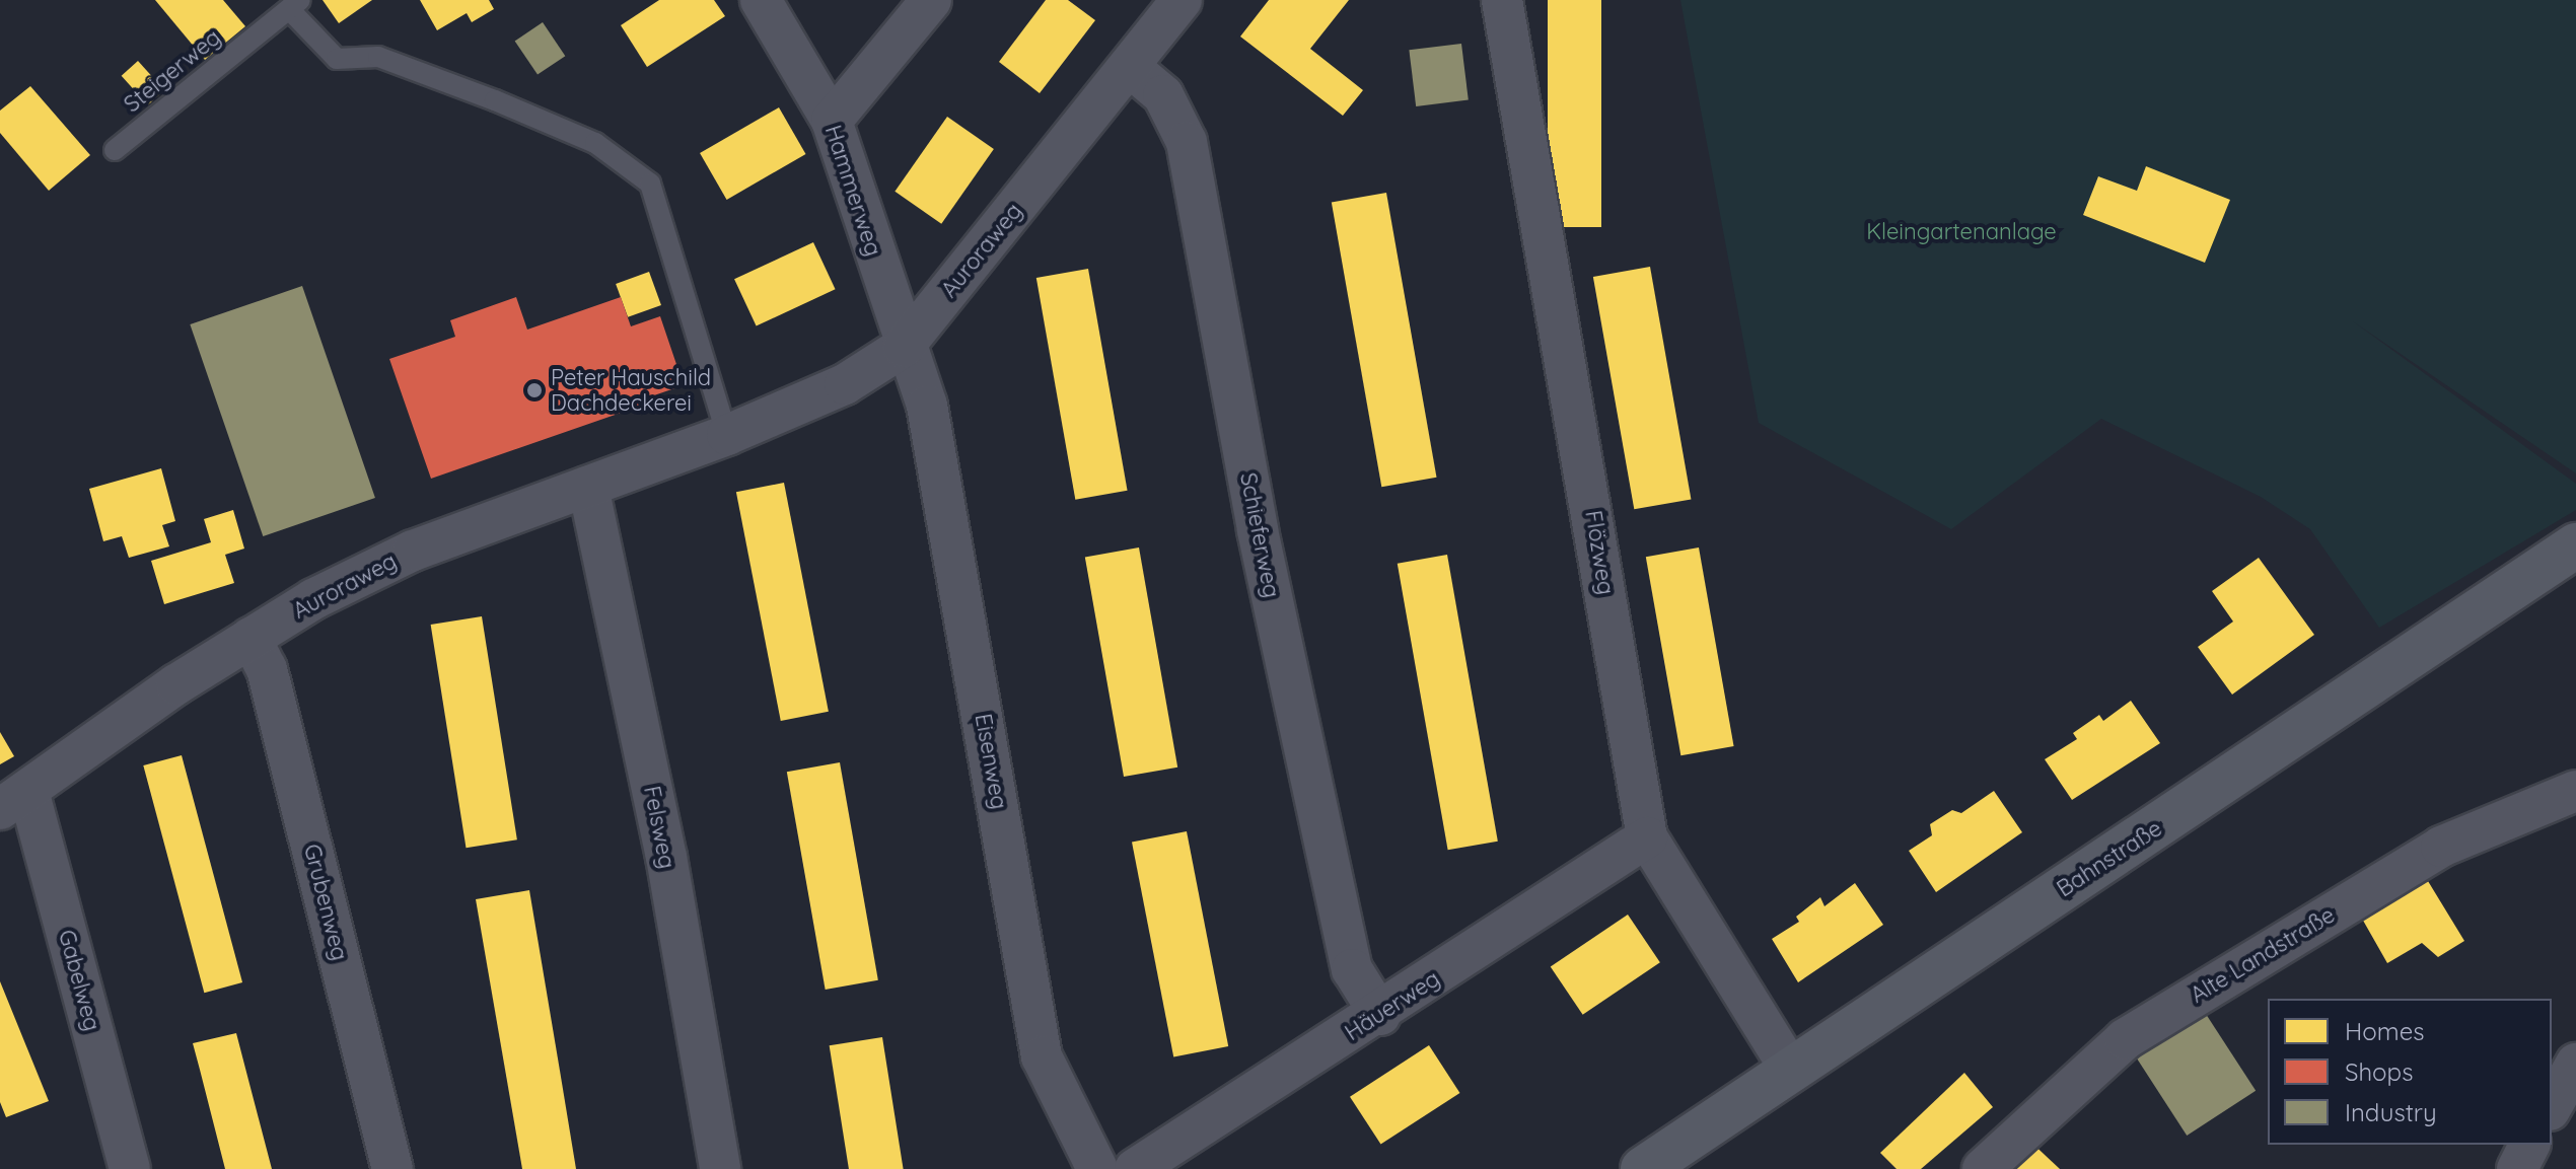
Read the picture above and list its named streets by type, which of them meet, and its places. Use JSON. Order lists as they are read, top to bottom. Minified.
{"streets":{"main road":["Bahnstraße"],"street":["Hammerweg","Auroraweg","Schieferweg","Flözweg","Eisenweg","Felsweg","Grubenweg","Alte Landstraße","Gabelweg","Häuerweg"],"lane":["Steigerweg"]},"crossings":[["Hammerweg","Auroraweg"],["Hammerweg","Eisenweg"],["Auroraweg","Schieferweg"],["Auroraweg","Eisenweg"],["Auroraweg","Felsweg"],["Auroraweg","Grubenweg"],["Auroraweg","Gabelweg"],["Schieferweg","Häuerweg"],["Flözweg","Bahnstraße"],["Flözweg","Häuerweg"]],"parks":["Kleingartenanlage"],"places":["Peter Hauschild Dachdeckerei"],"legend":["Homes","Shops","Industry"]}
